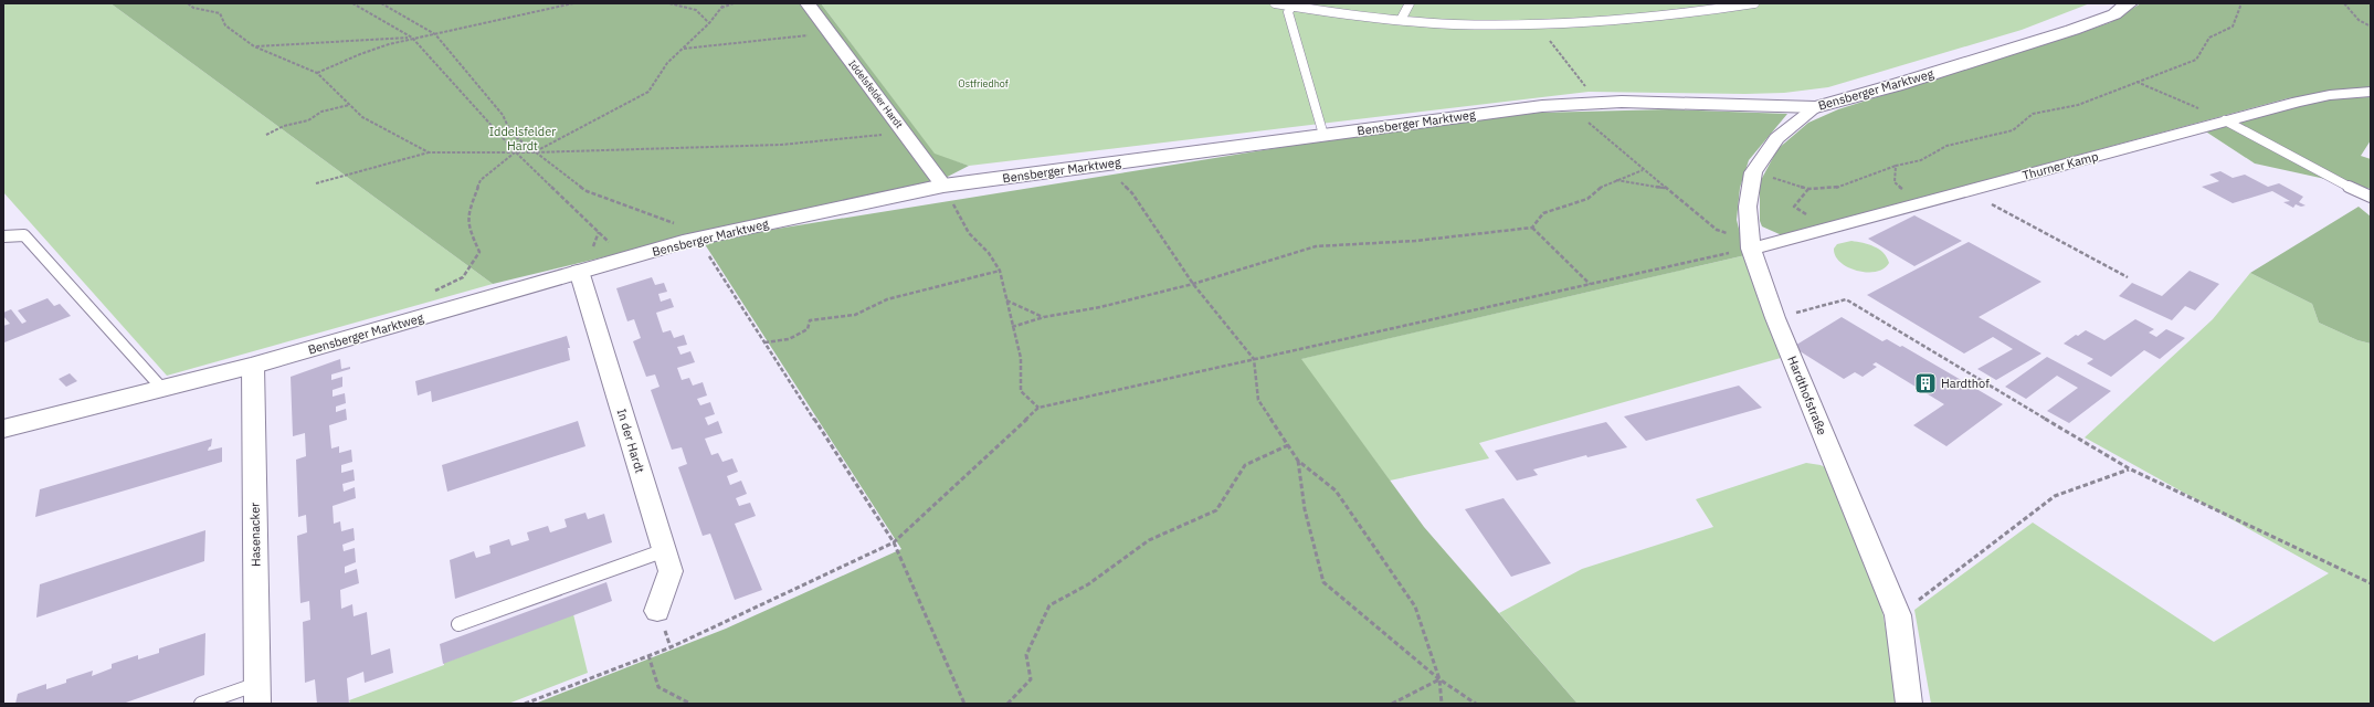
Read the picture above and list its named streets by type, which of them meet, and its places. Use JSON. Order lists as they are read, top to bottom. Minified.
{"streets":{"street":["Bensberger Marktweg","Iddelsfelder Hardt","Thurner Kamp","Hardthofstraße","In der Hardt","Hasenacker"]},"crossings":[["Bensberger Marktweg","Iddelsfelder Hardt"],["Bensberger Marktweg","Hardthofstraße"],["Bensberger Marktweg","In der Hardt"],["Bensberger Marktweg","Hasenacker"],["Thurner Kamp","Hardthofstraße"]],"parks":["Ostfriedhof","Iddelsfelder Hardt"],"places":{"building":["Hardthof"]}}
